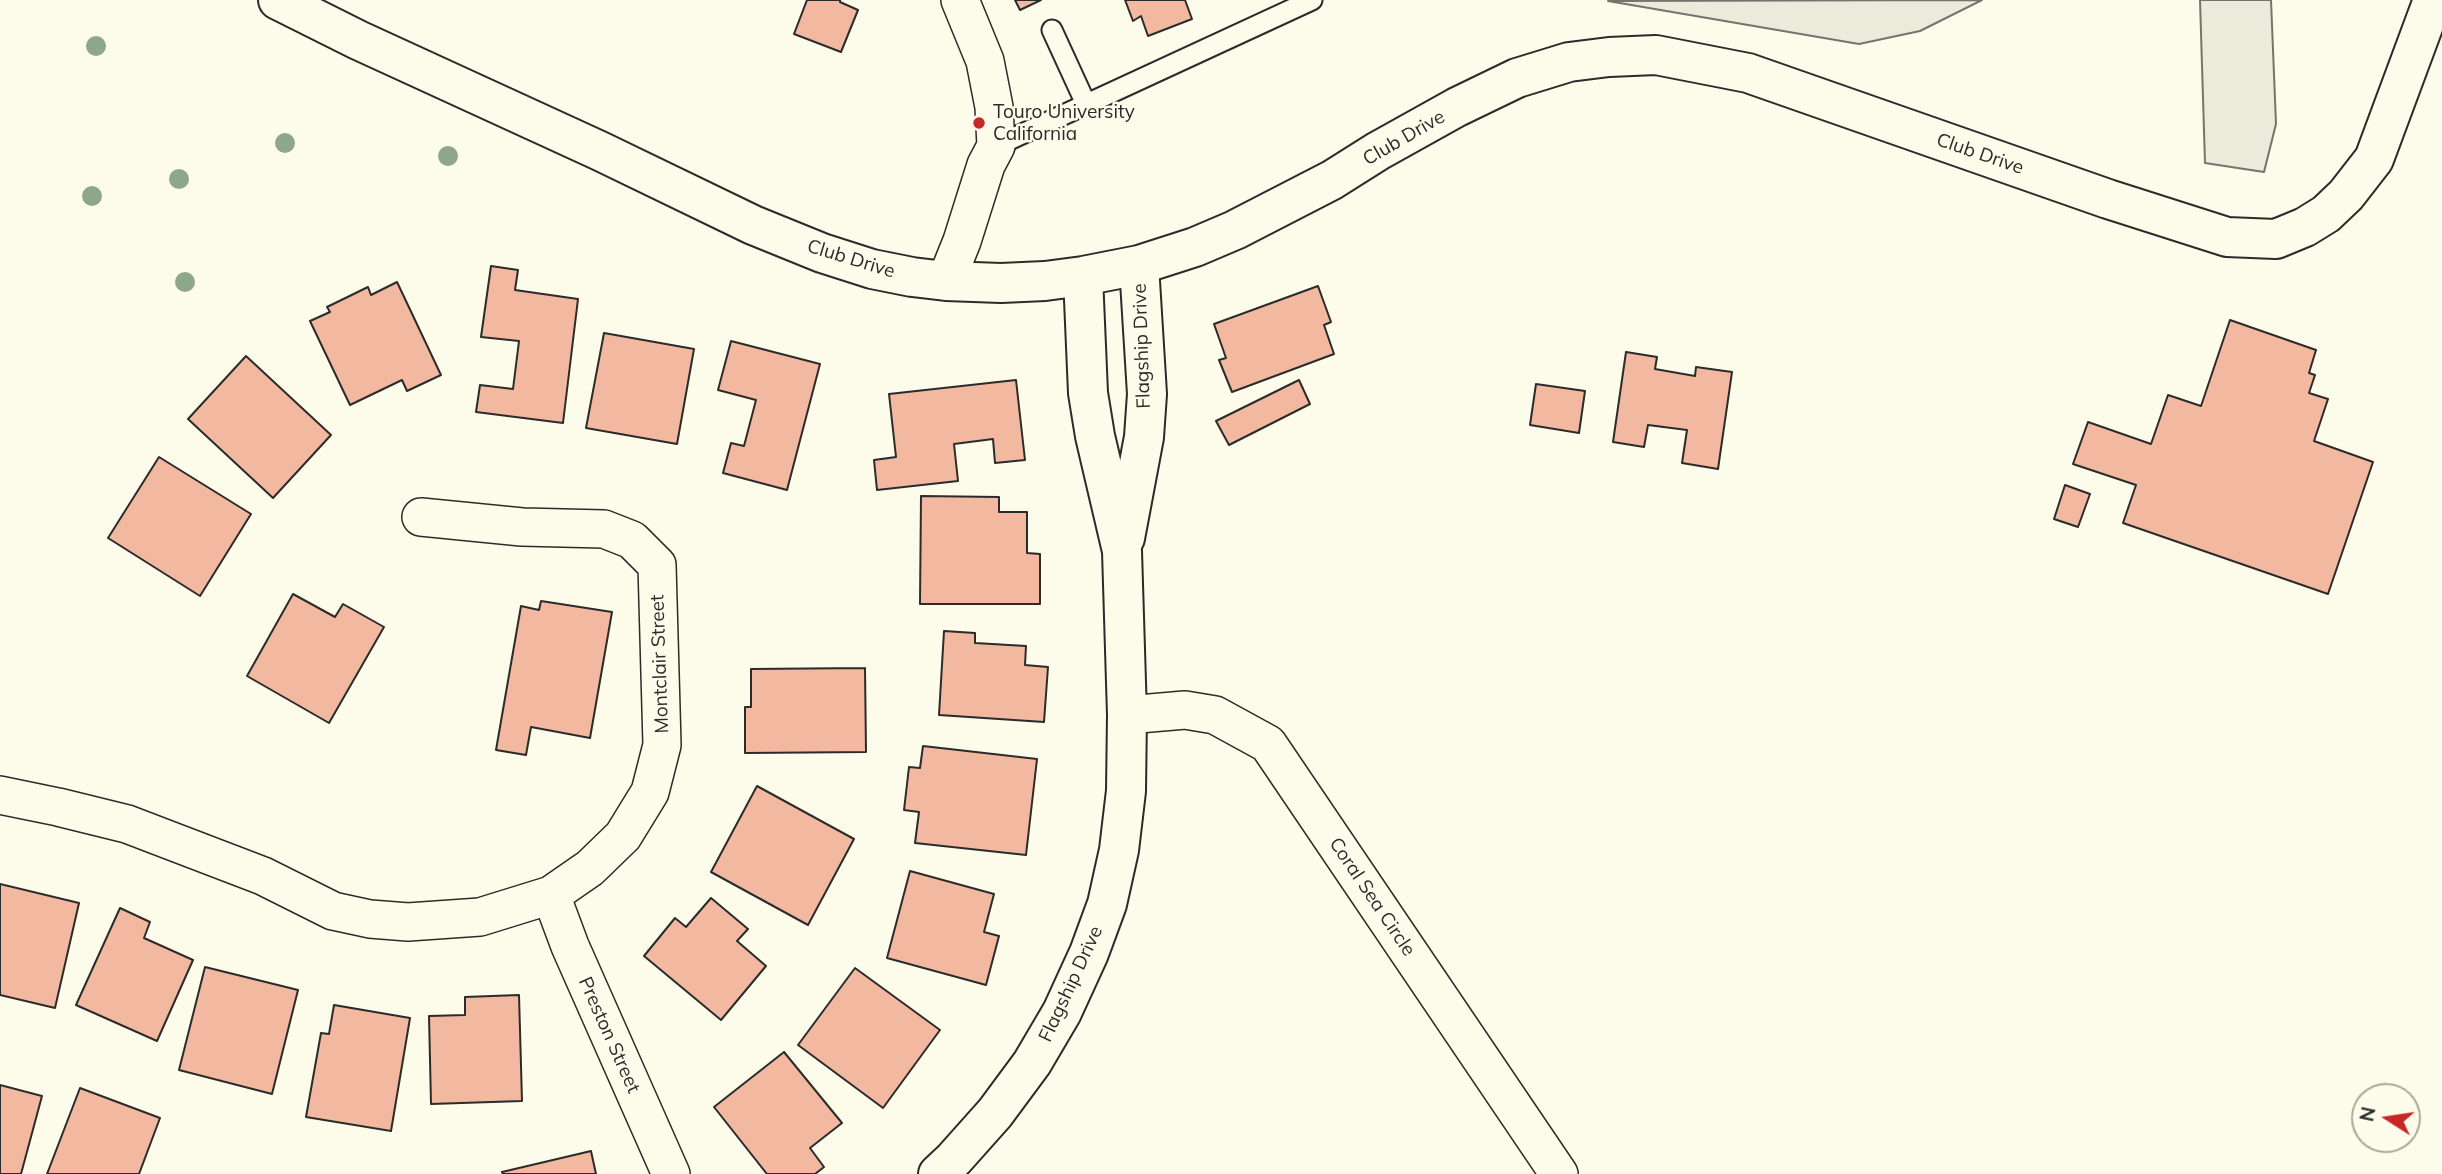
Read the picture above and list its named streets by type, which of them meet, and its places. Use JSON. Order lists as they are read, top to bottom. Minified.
{"streets":{"street":["Club Drive","Flagship Drive","Montclair Street","Coral Sea Circle","Preston Street"]},"crossings":[["Club Drive","Flagship Drive"],["Flagship Drive","Coral Sea Circle"],["Montclair Street","Preston Street"]],"places":["Touro University California"],"north":"left"}
